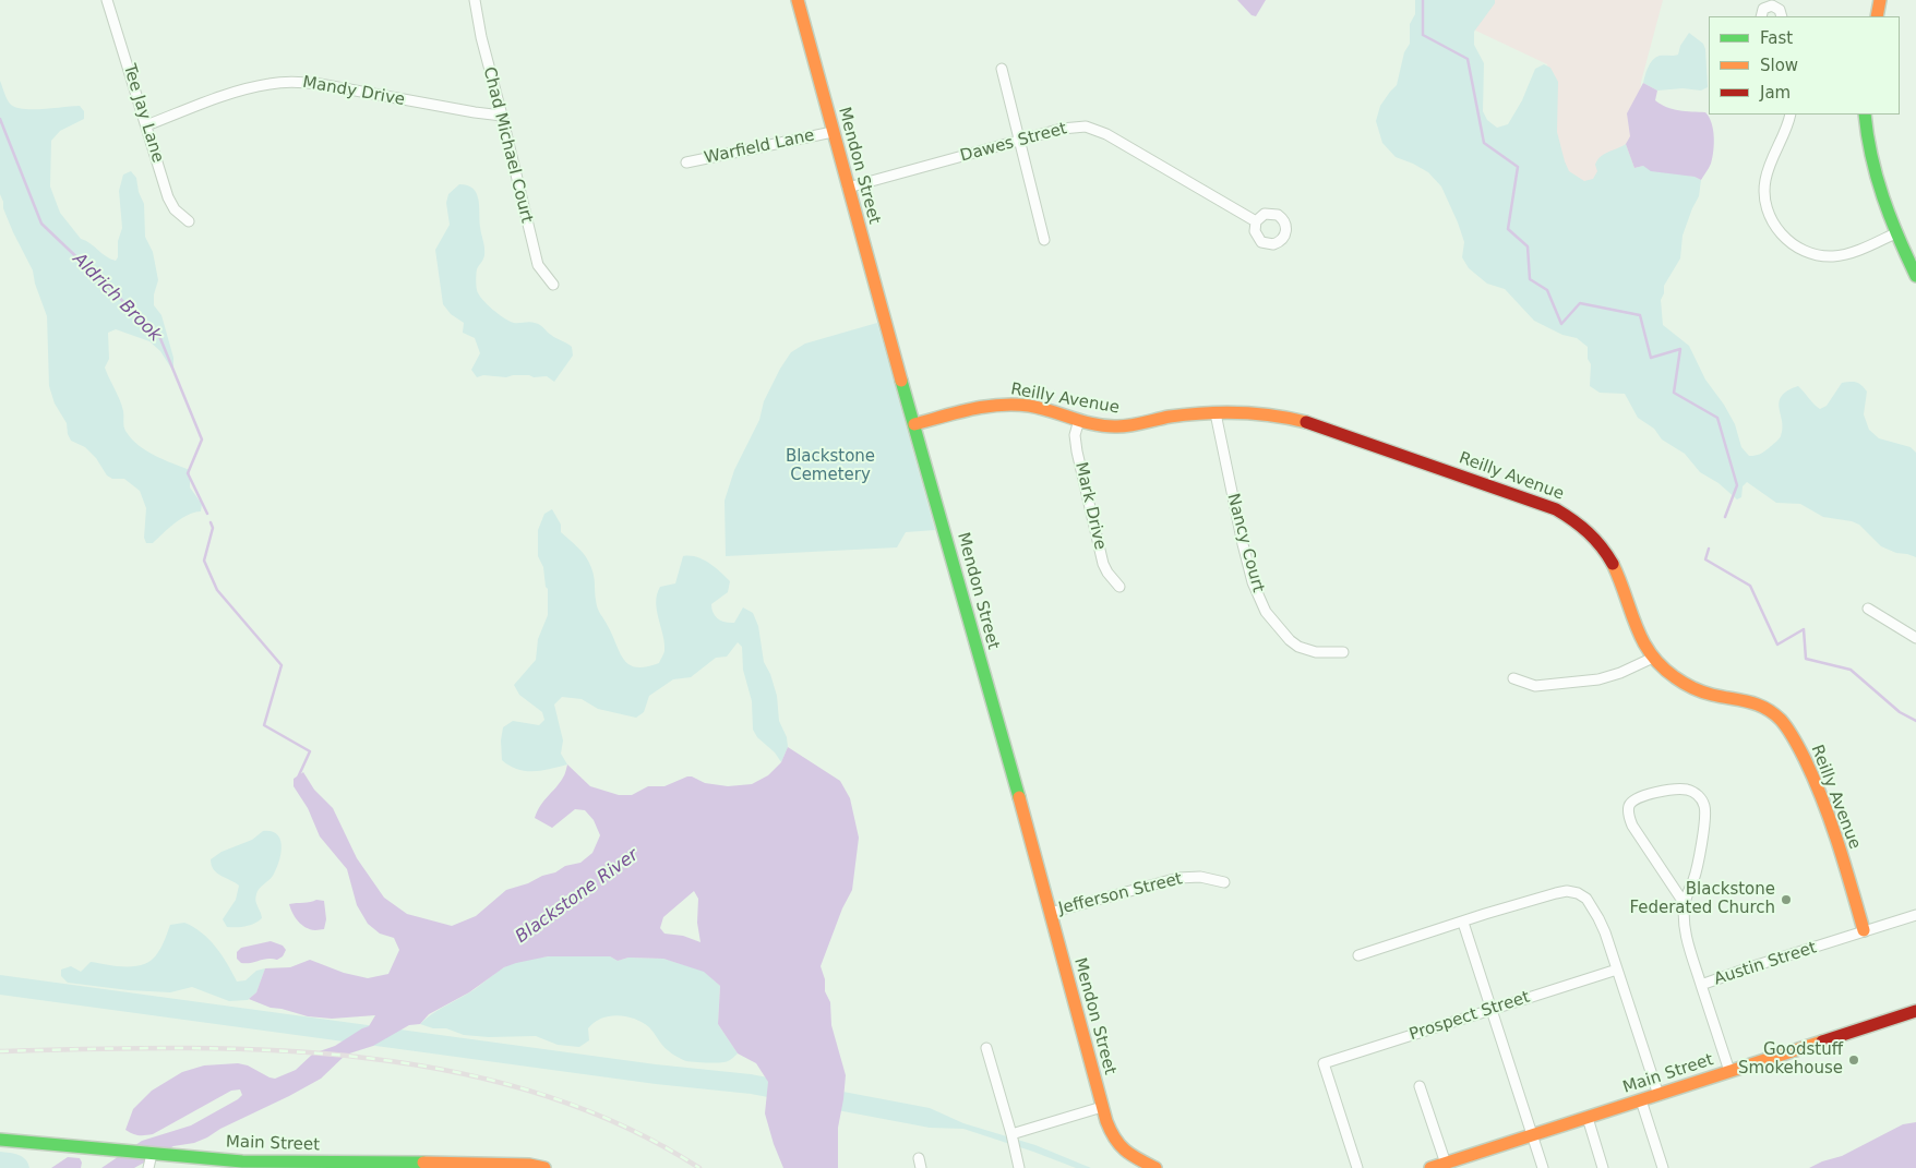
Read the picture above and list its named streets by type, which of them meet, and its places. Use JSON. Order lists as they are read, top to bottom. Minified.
{"streets":{"street":["Mandy Drive","Tee Jay Lane","Dawes Street","Chad Michael Court","Warfield Lane","Mendon Street","Reilly Avenue","Mark Drive","Nancy Court","Jefferson Street","Austin Street","Prospect Street","Main Street"]},"crossings":[["Mandy Drive","Tee Jay Lane"],["Mandy Drive","Chad Michael Court"],["Dawes Street","Mendon Street"],["Warfield Lane","Mendon Street"],["Mendon Street","Reilly Avenue"],["Mendon Street","Jefferson Street"],["Reilly Avenue","Mark Drive"],["Reilly Avenue","Nancy Court"],["Reilly Avenue","Austin Street"],["Austin Street","Main Street"]],"water":["Aldrich Brook","Blackstone River"],"parks":["Blackstone Cemetery"],"places":["Blackstone Federated Church","Goodstuff Smokehouse"],"legend":["Fast","Slow","Jam"]}
